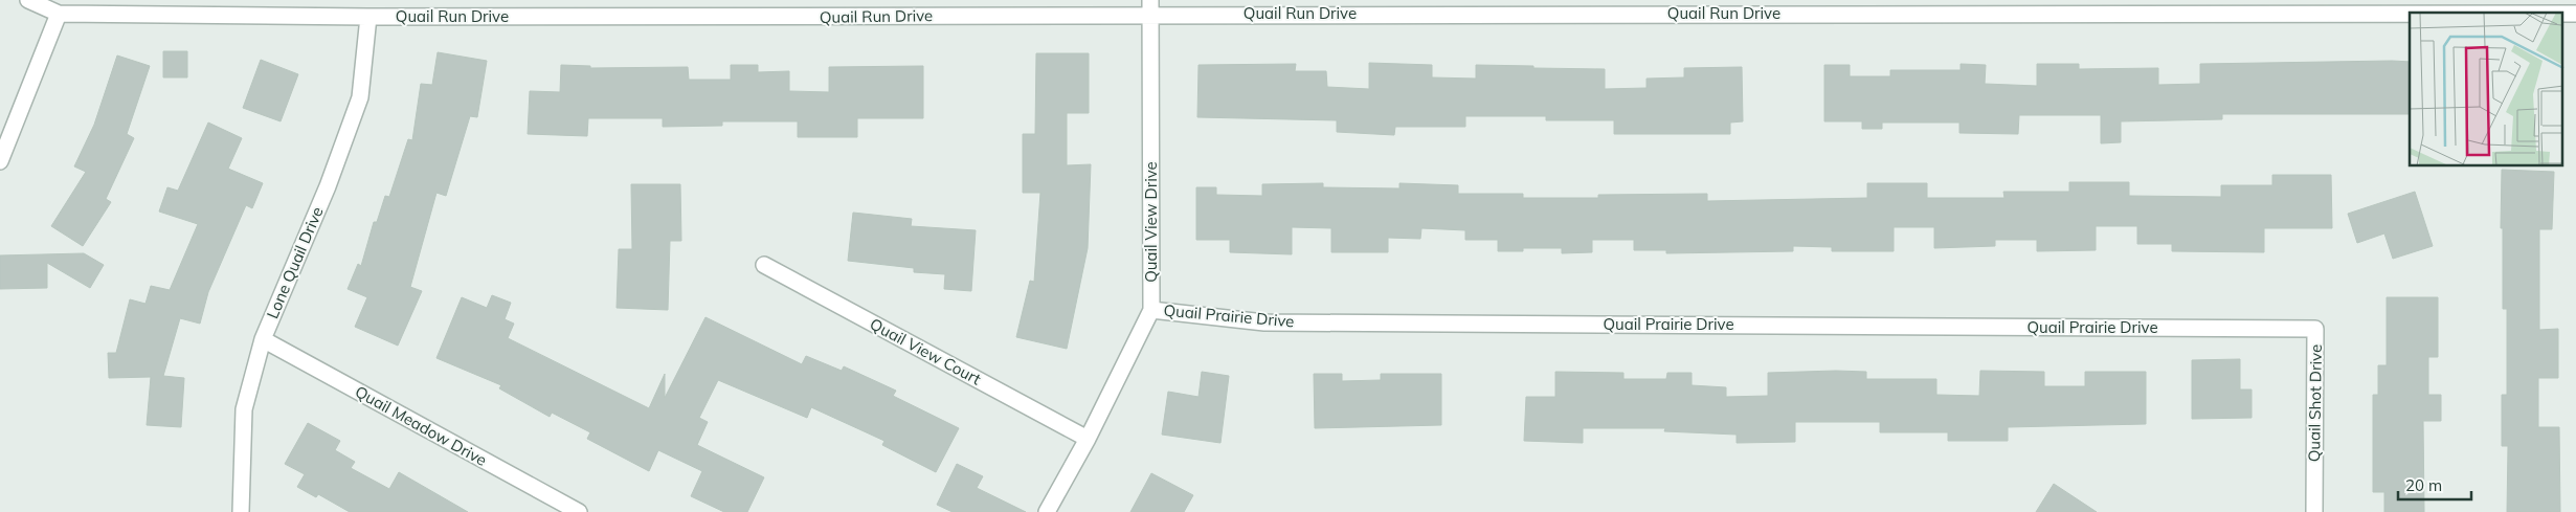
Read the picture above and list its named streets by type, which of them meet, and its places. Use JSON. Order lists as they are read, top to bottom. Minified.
{"streets":{"street":["Quail Run Drive","Quail View Drive","Lone Quail Drive","Quail Prairie Drive","Quail View Court","Quail Shot Drive","Quail Meadow Drive"]},"crossings":[["Quail Run Drive","Quail View Drive"],["Quail Run Drive","Lone Quail Drive"],["Quail View Drive","Quail Prairie Drive"],["Quail View Drive","Quail View Court"],["Lone Quail Drive","Quail Meadow Drive"],["Quail Prairie Drive","Quail Shot Drive"]],"scale_bar":"20 m"}
